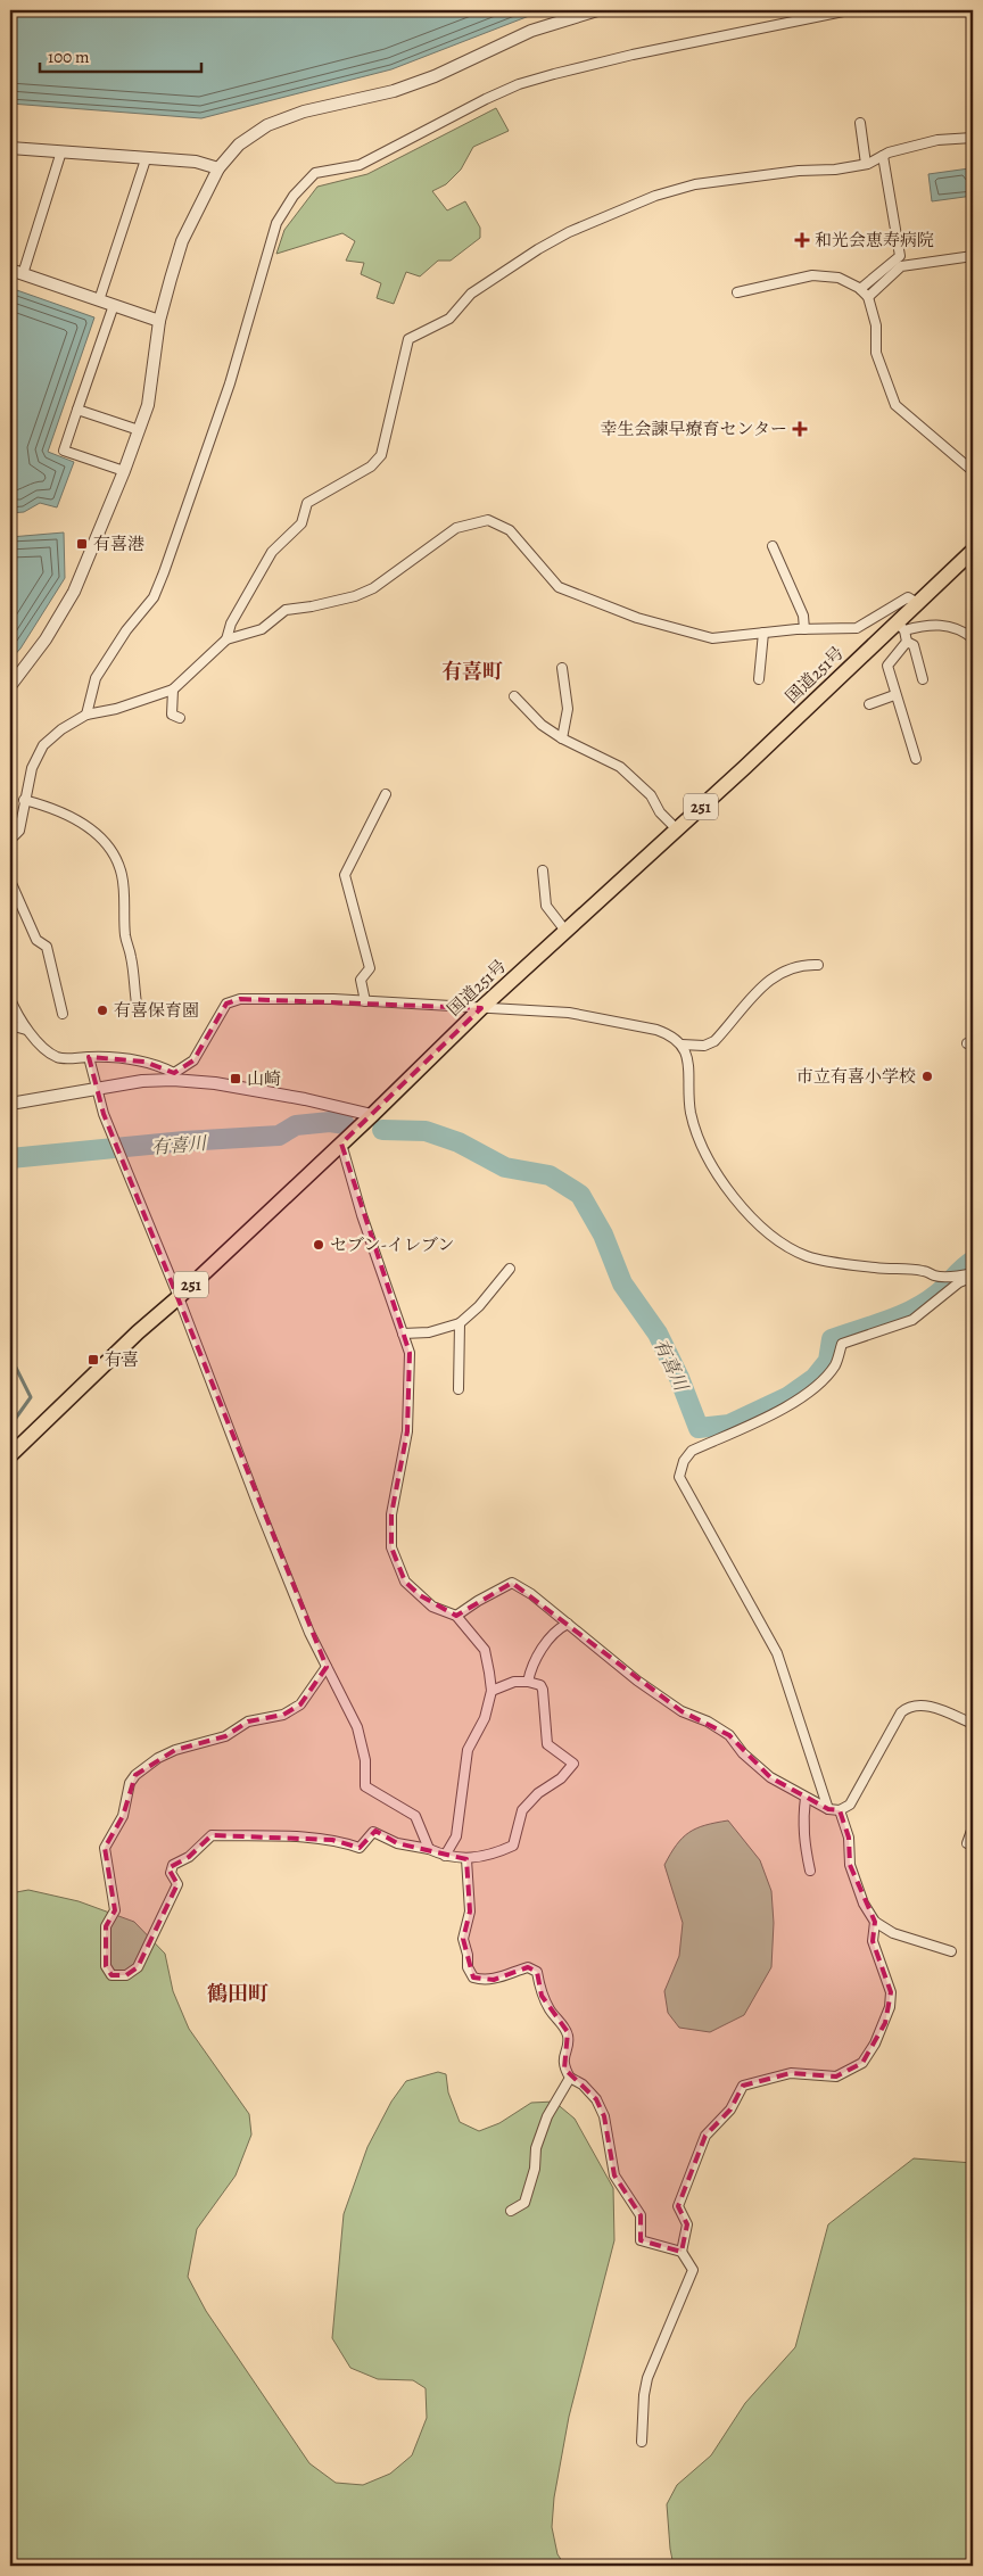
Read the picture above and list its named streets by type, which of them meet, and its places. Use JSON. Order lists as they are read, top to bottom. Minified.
{"streets":{"highway":["国道251号","251"]},"districts":["有喜町","鶴田町"],"water":["有喜川"],"places":{"health":["和光会恵寿病院","幸生会諫早療育センター"],"transit":["有喜港","山崎","有喜"],"other":["有喜保育園","市立有喜小学校","セブン-イレブン"]},"scale_bar":"100 m"}
